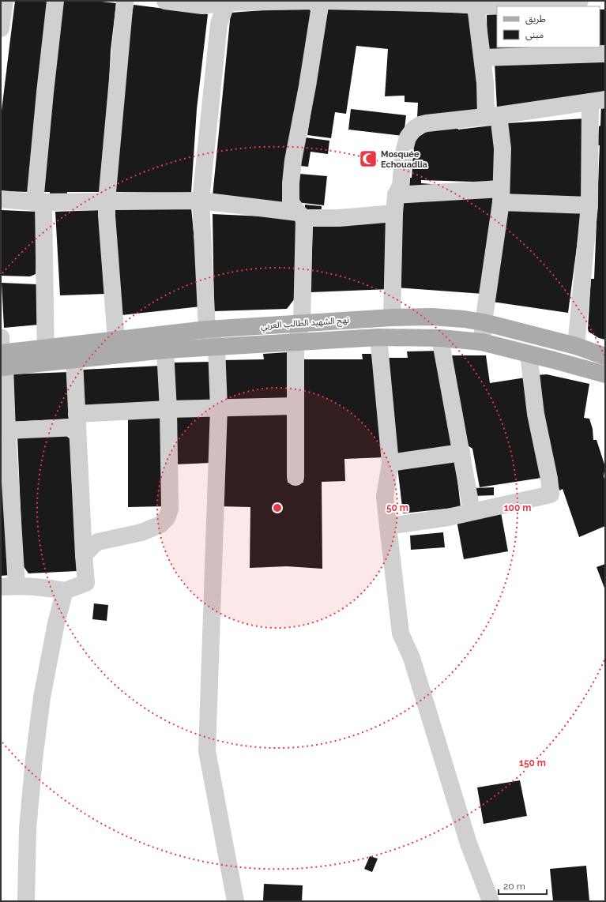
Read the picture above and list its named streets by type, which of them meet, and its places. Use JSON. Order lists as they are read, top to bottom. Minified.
{"streets":{"main road":["نهج الشهيد الطالب العربي"]},"places":{"mosque":["Mosquée Echouadlia"]},"legend":["طريق","مبنى"],"scale_bar":"20 m","rings":["50 m","100 m","150 m"]}
